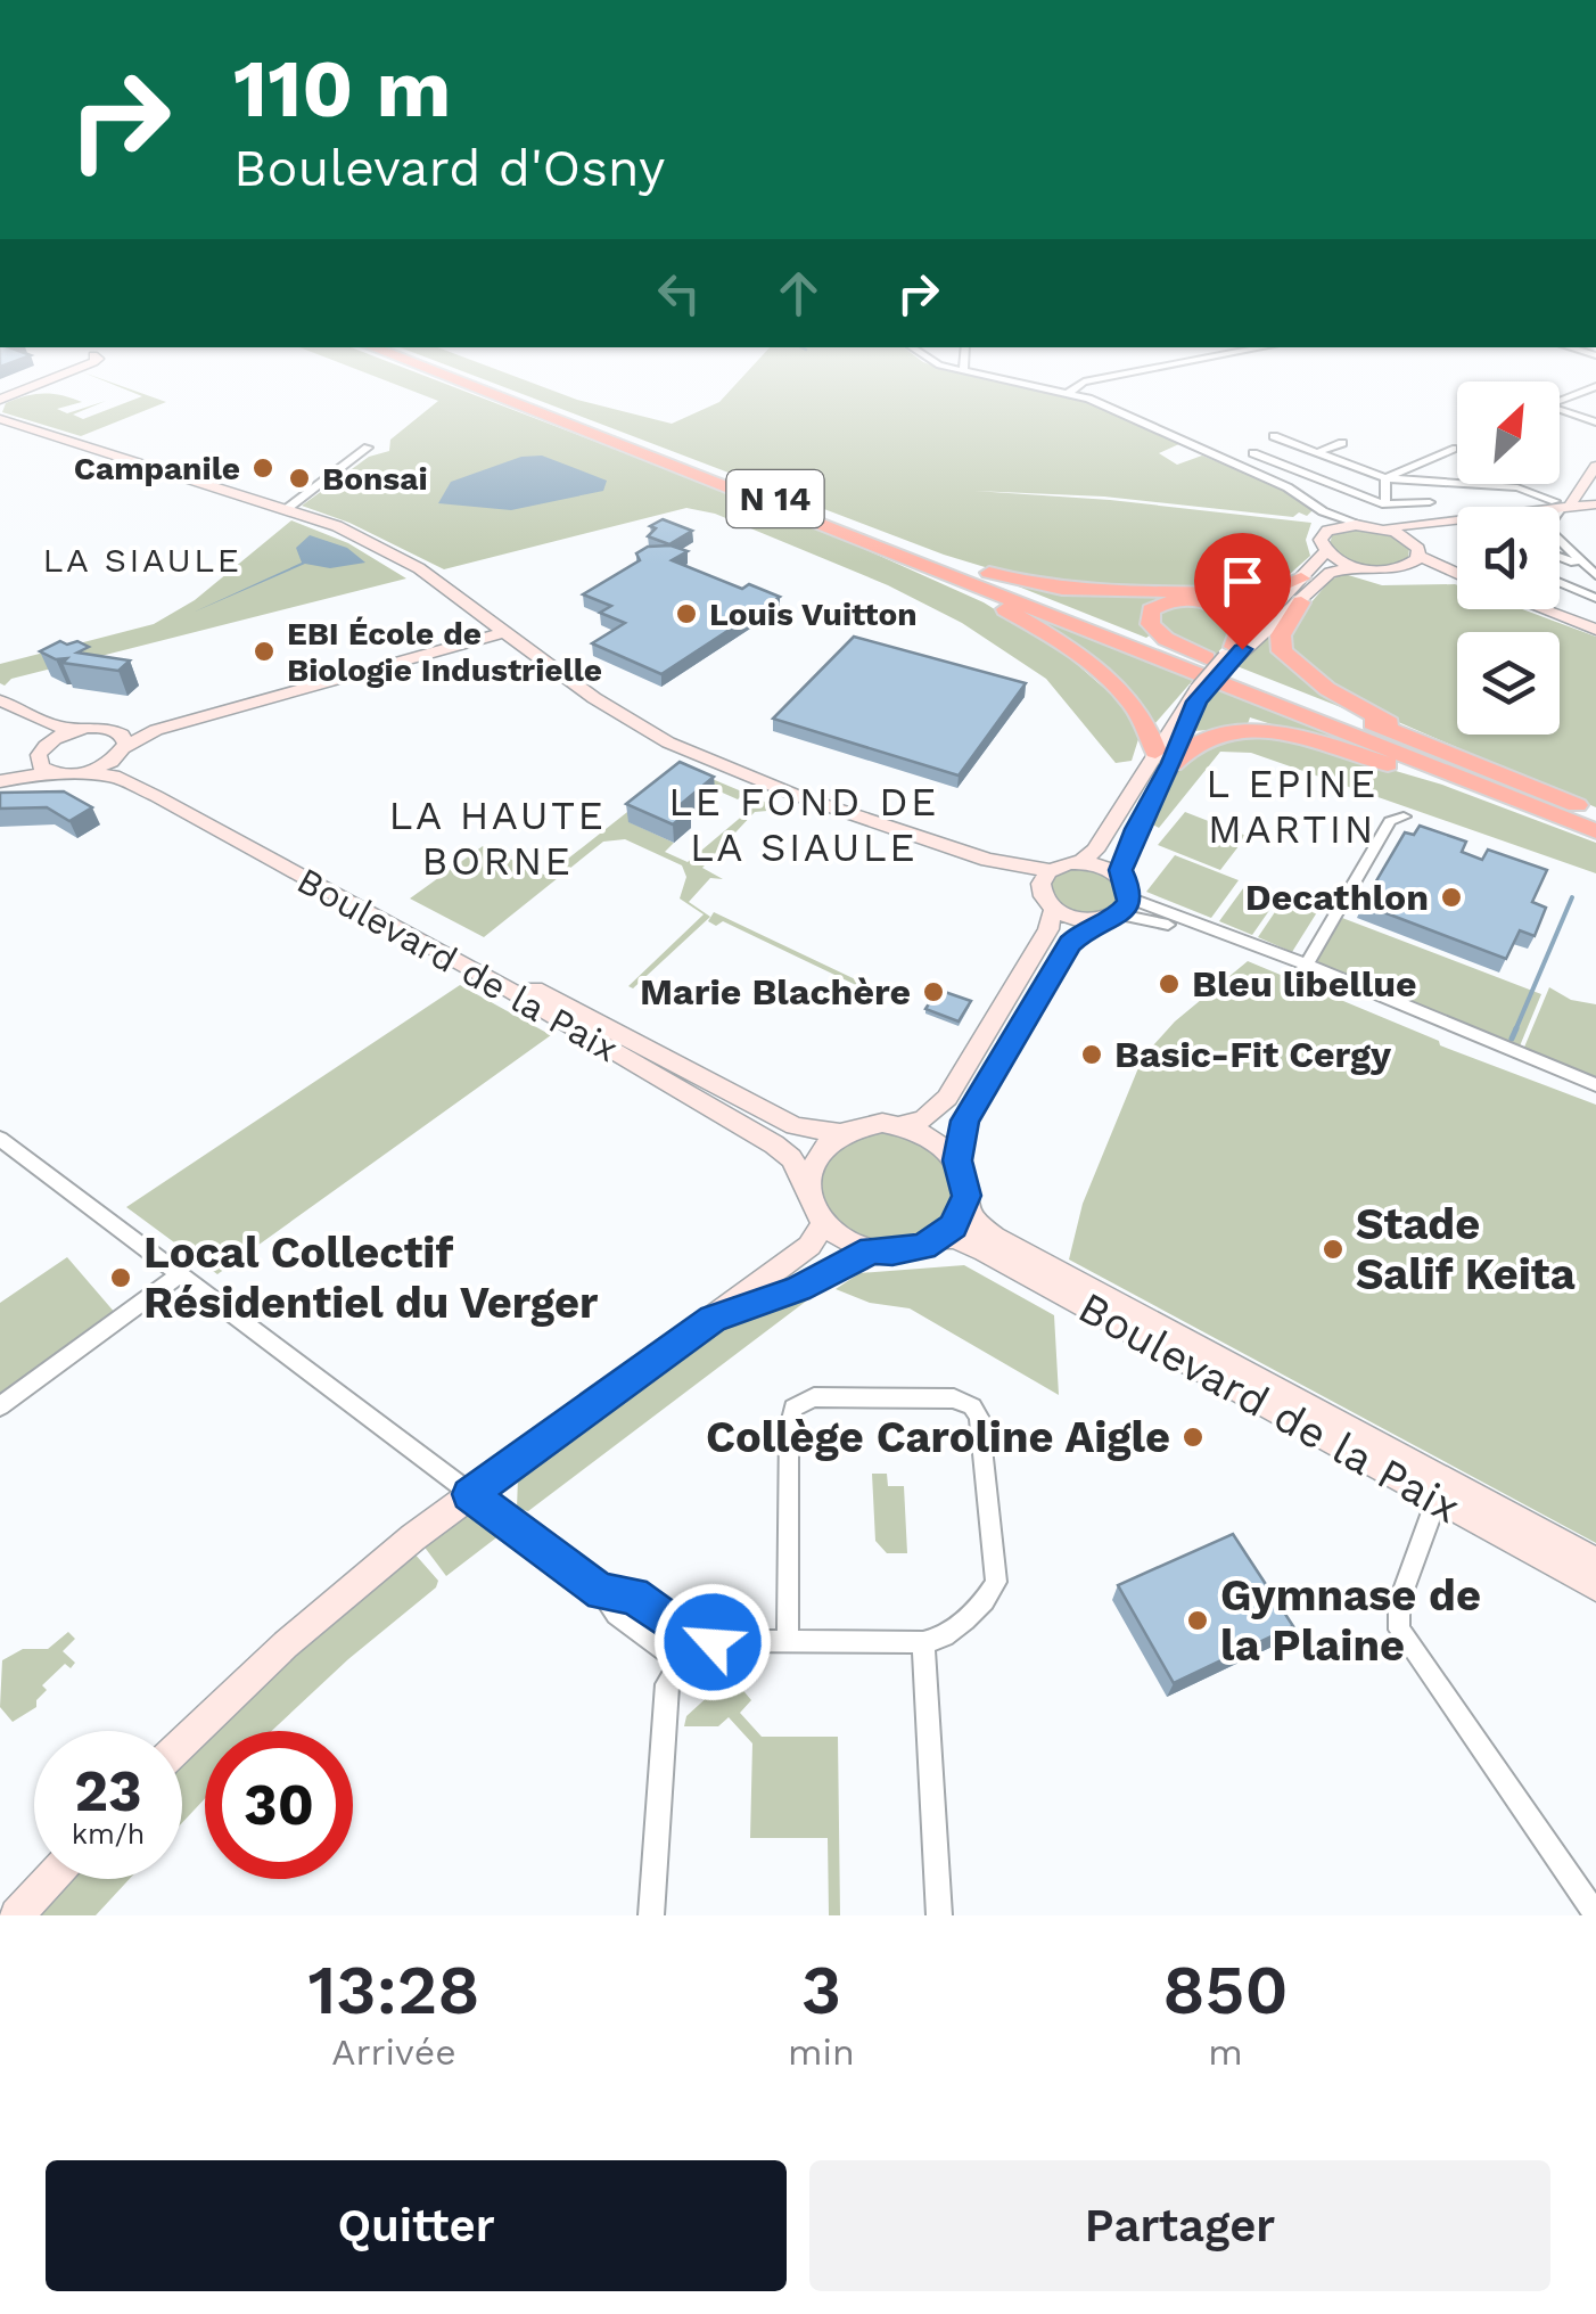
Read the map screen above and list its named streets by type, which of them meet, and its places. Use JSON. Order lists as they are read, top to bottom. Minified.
{"streets":{"highway":["N 14"],"main road":["Boulevard de la Paix"]},"districts":["LA SIAULE","L EPINE MARTIN","LE FOND DE LA SIAULE","LA HAUTE BORNE"],"places":["Campanile","Bonsai","Louis Vuitton","EBI École de Biologie Industrielle","Decathlon","Bleu libellue","Marie Blachère","Basic-Fit Cergy","Stade Salif Keita","Local Collectif Résidentiel du Verger","Collège Caroline Aigle","Gymnase de la Plaine"],"north":"top right","page":{"turn":["110 m","Boulevard d'Osny"],"speed":"23 km/h","limit":"30","eta":["13:28","Arrivée","3","min","850","m"],"buttons":["Quitter","Partager"]}}
